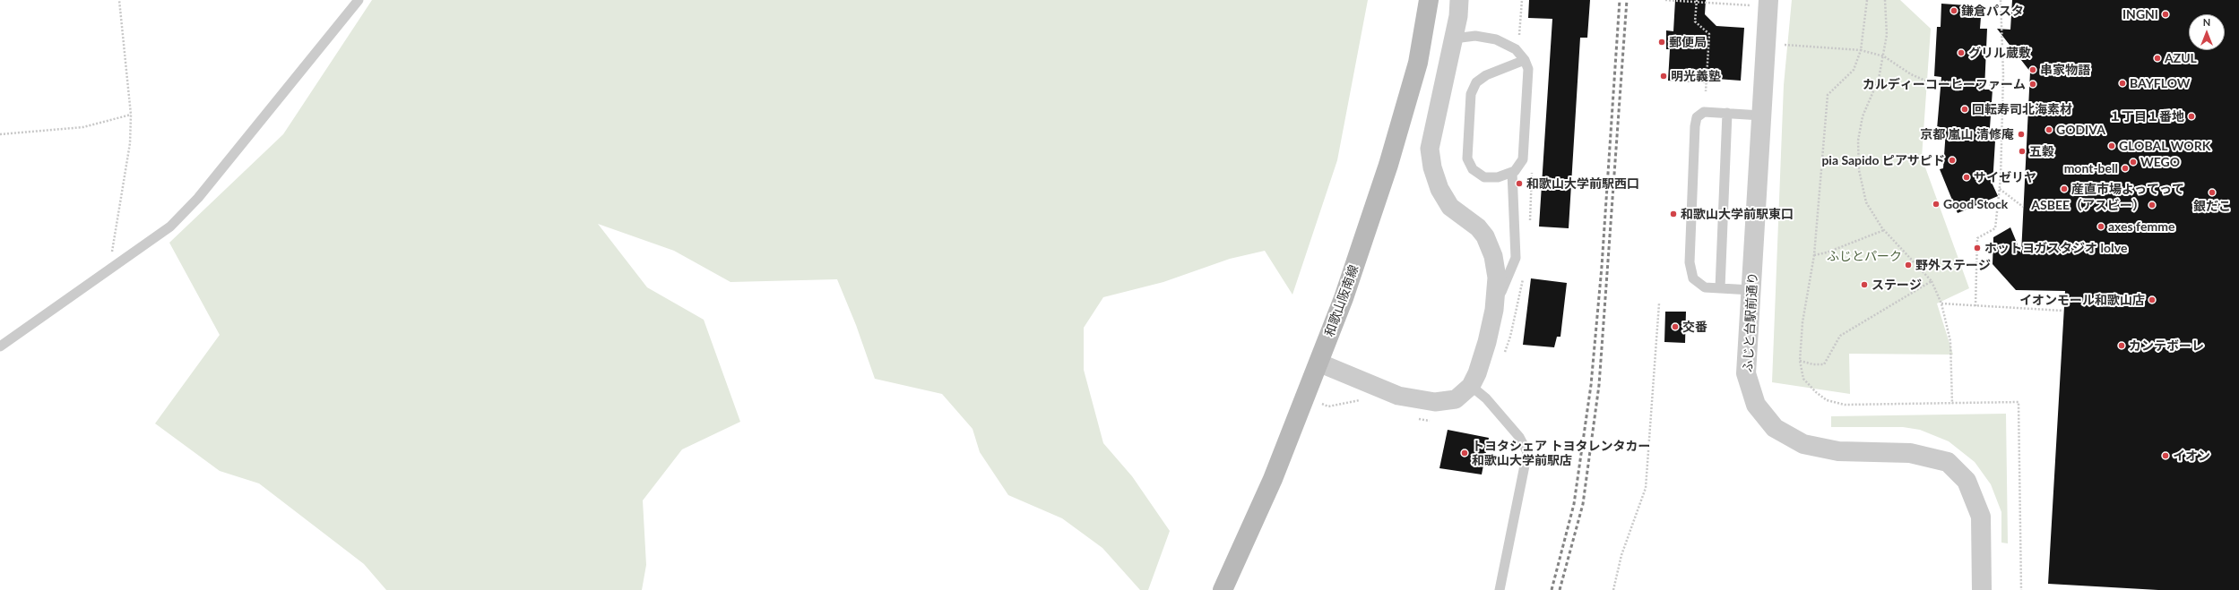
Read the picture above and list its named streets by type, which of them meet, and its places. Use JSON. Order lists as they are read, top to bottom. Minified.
{"streets":{"main road":["和歌山阪南線"],"street":["ふじと台駅前通り"]},"parks":["ふじとパーク"],"places":["鎌倉パスタ","INGNI","郵便局","グリル蔵敷","AZUL","串家物語","明光義塾","BAYFLOW","カルディーコーヒーファーム","回転寿司北海素材","１丁目１番地","GODIVA","京都 嵐山 清修庵","GLOBAL WORK","五穀","pia Sapido ピアサピド","WEGO","mont-bell","サイゼリヤ","和歌山大学前駅西口","産直市場よってって","銀だこ","Good Stock","ASBEE（アスビー）","和歌山大学前駅東口","axes femme","ホットヨガスタジオ loIve","野外ステージ","ステージ","イオンモール和歌山店","交番","カンテボーレ","トヨタシェア トヨタレンタカー 和歌山大学前駅店","イオン"],"north":"top"}
